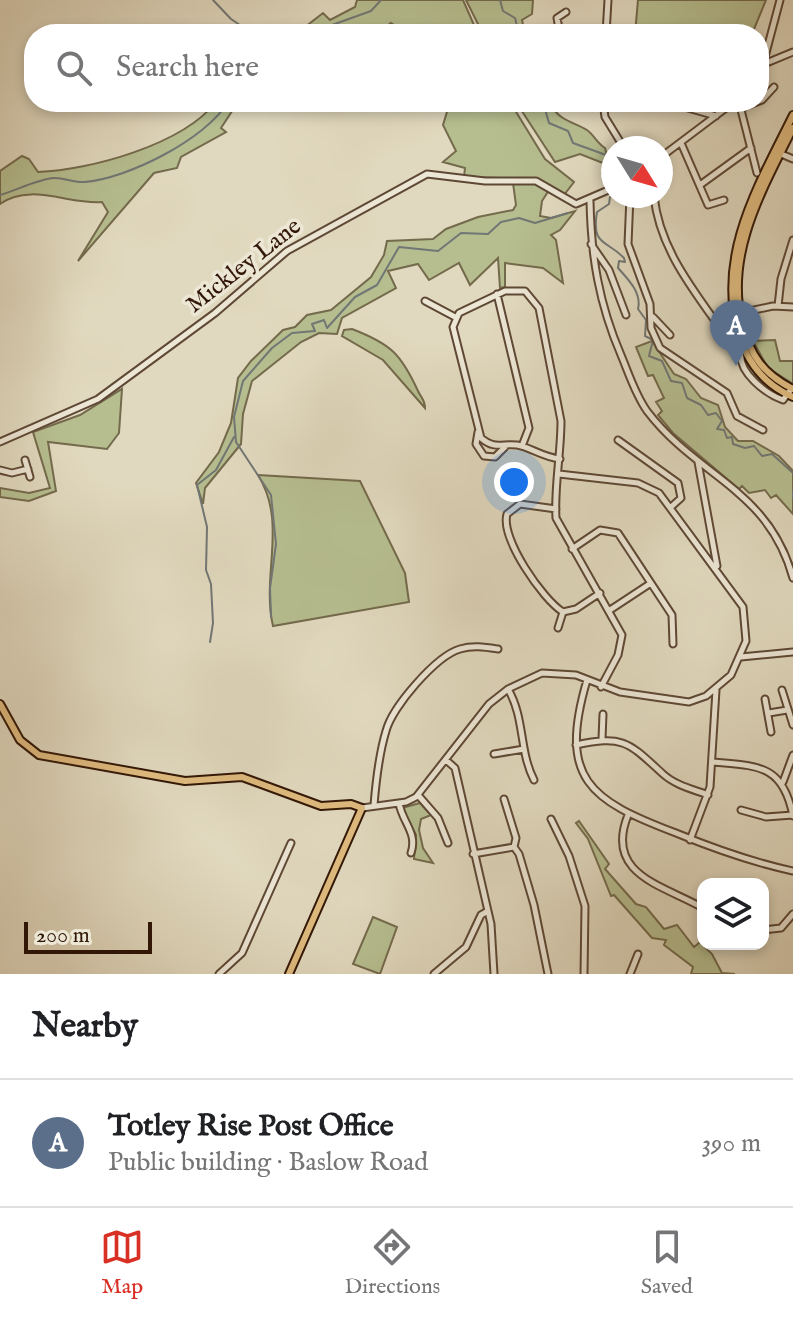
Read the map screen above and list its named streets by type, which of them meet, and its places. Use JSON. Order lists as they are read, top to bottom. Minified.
{"streets":{"street":["Mickley Lane"]},"scale_bar":"200 m","north":"bottom right","page":{"search":"Search here","pins":"A","scale":"200 m","heading":"Nearby","list":[{"mark":"A","name":"Totley Rise Post Office","note":"Public building · Baslow Road","value":"390 m"}],"nav":["Map","Directions","Saved"]}}
